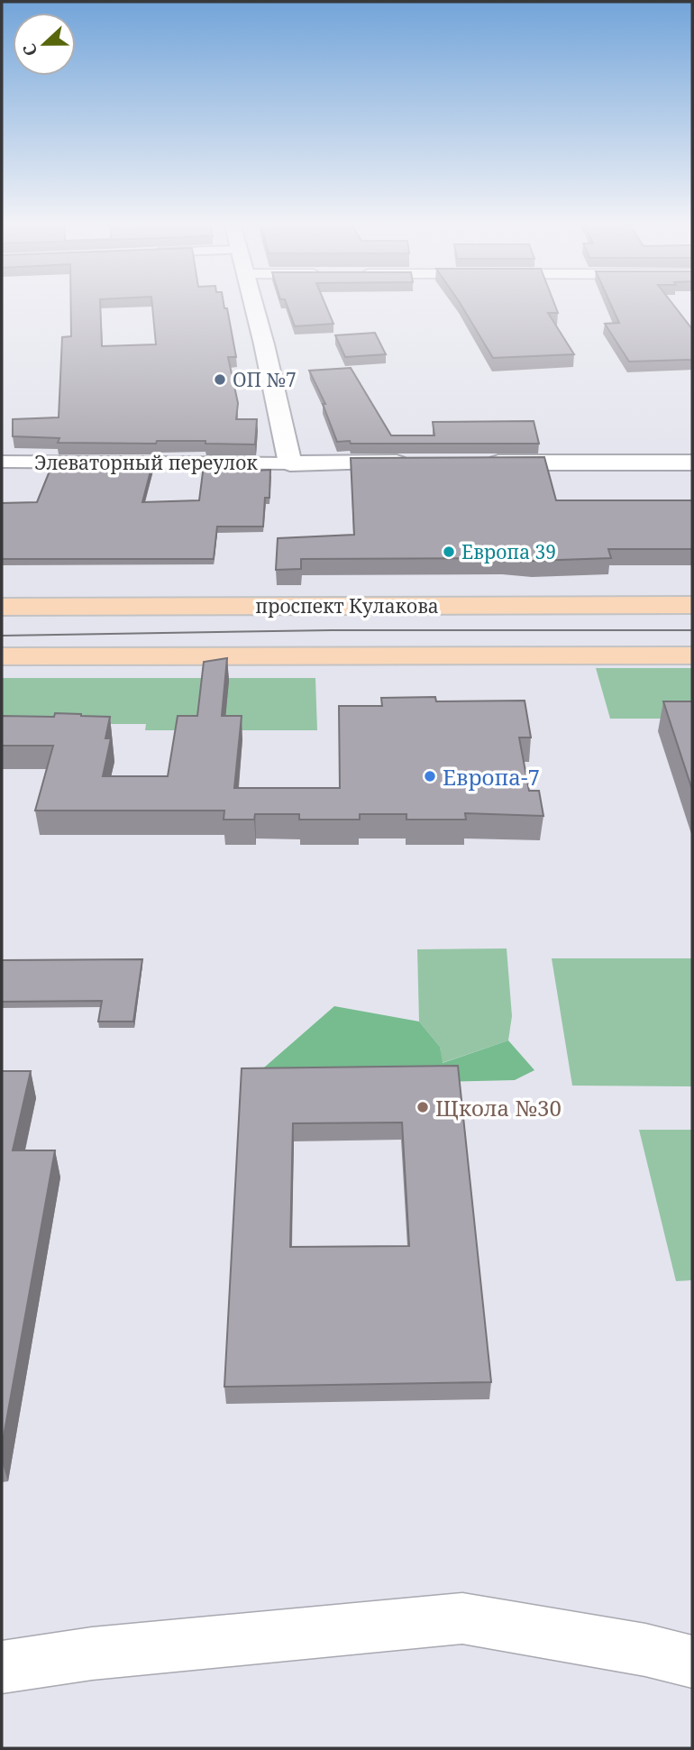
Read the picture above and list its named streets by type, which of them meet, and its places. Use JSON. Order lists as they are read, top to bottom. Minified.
{"streets":{"main road":["проспект Кулакова"],"street":["Элеваторный переулок"]},"places":["ОП №7","Европа 39","Европа-7","Щкола №30"],"north":"left"}
